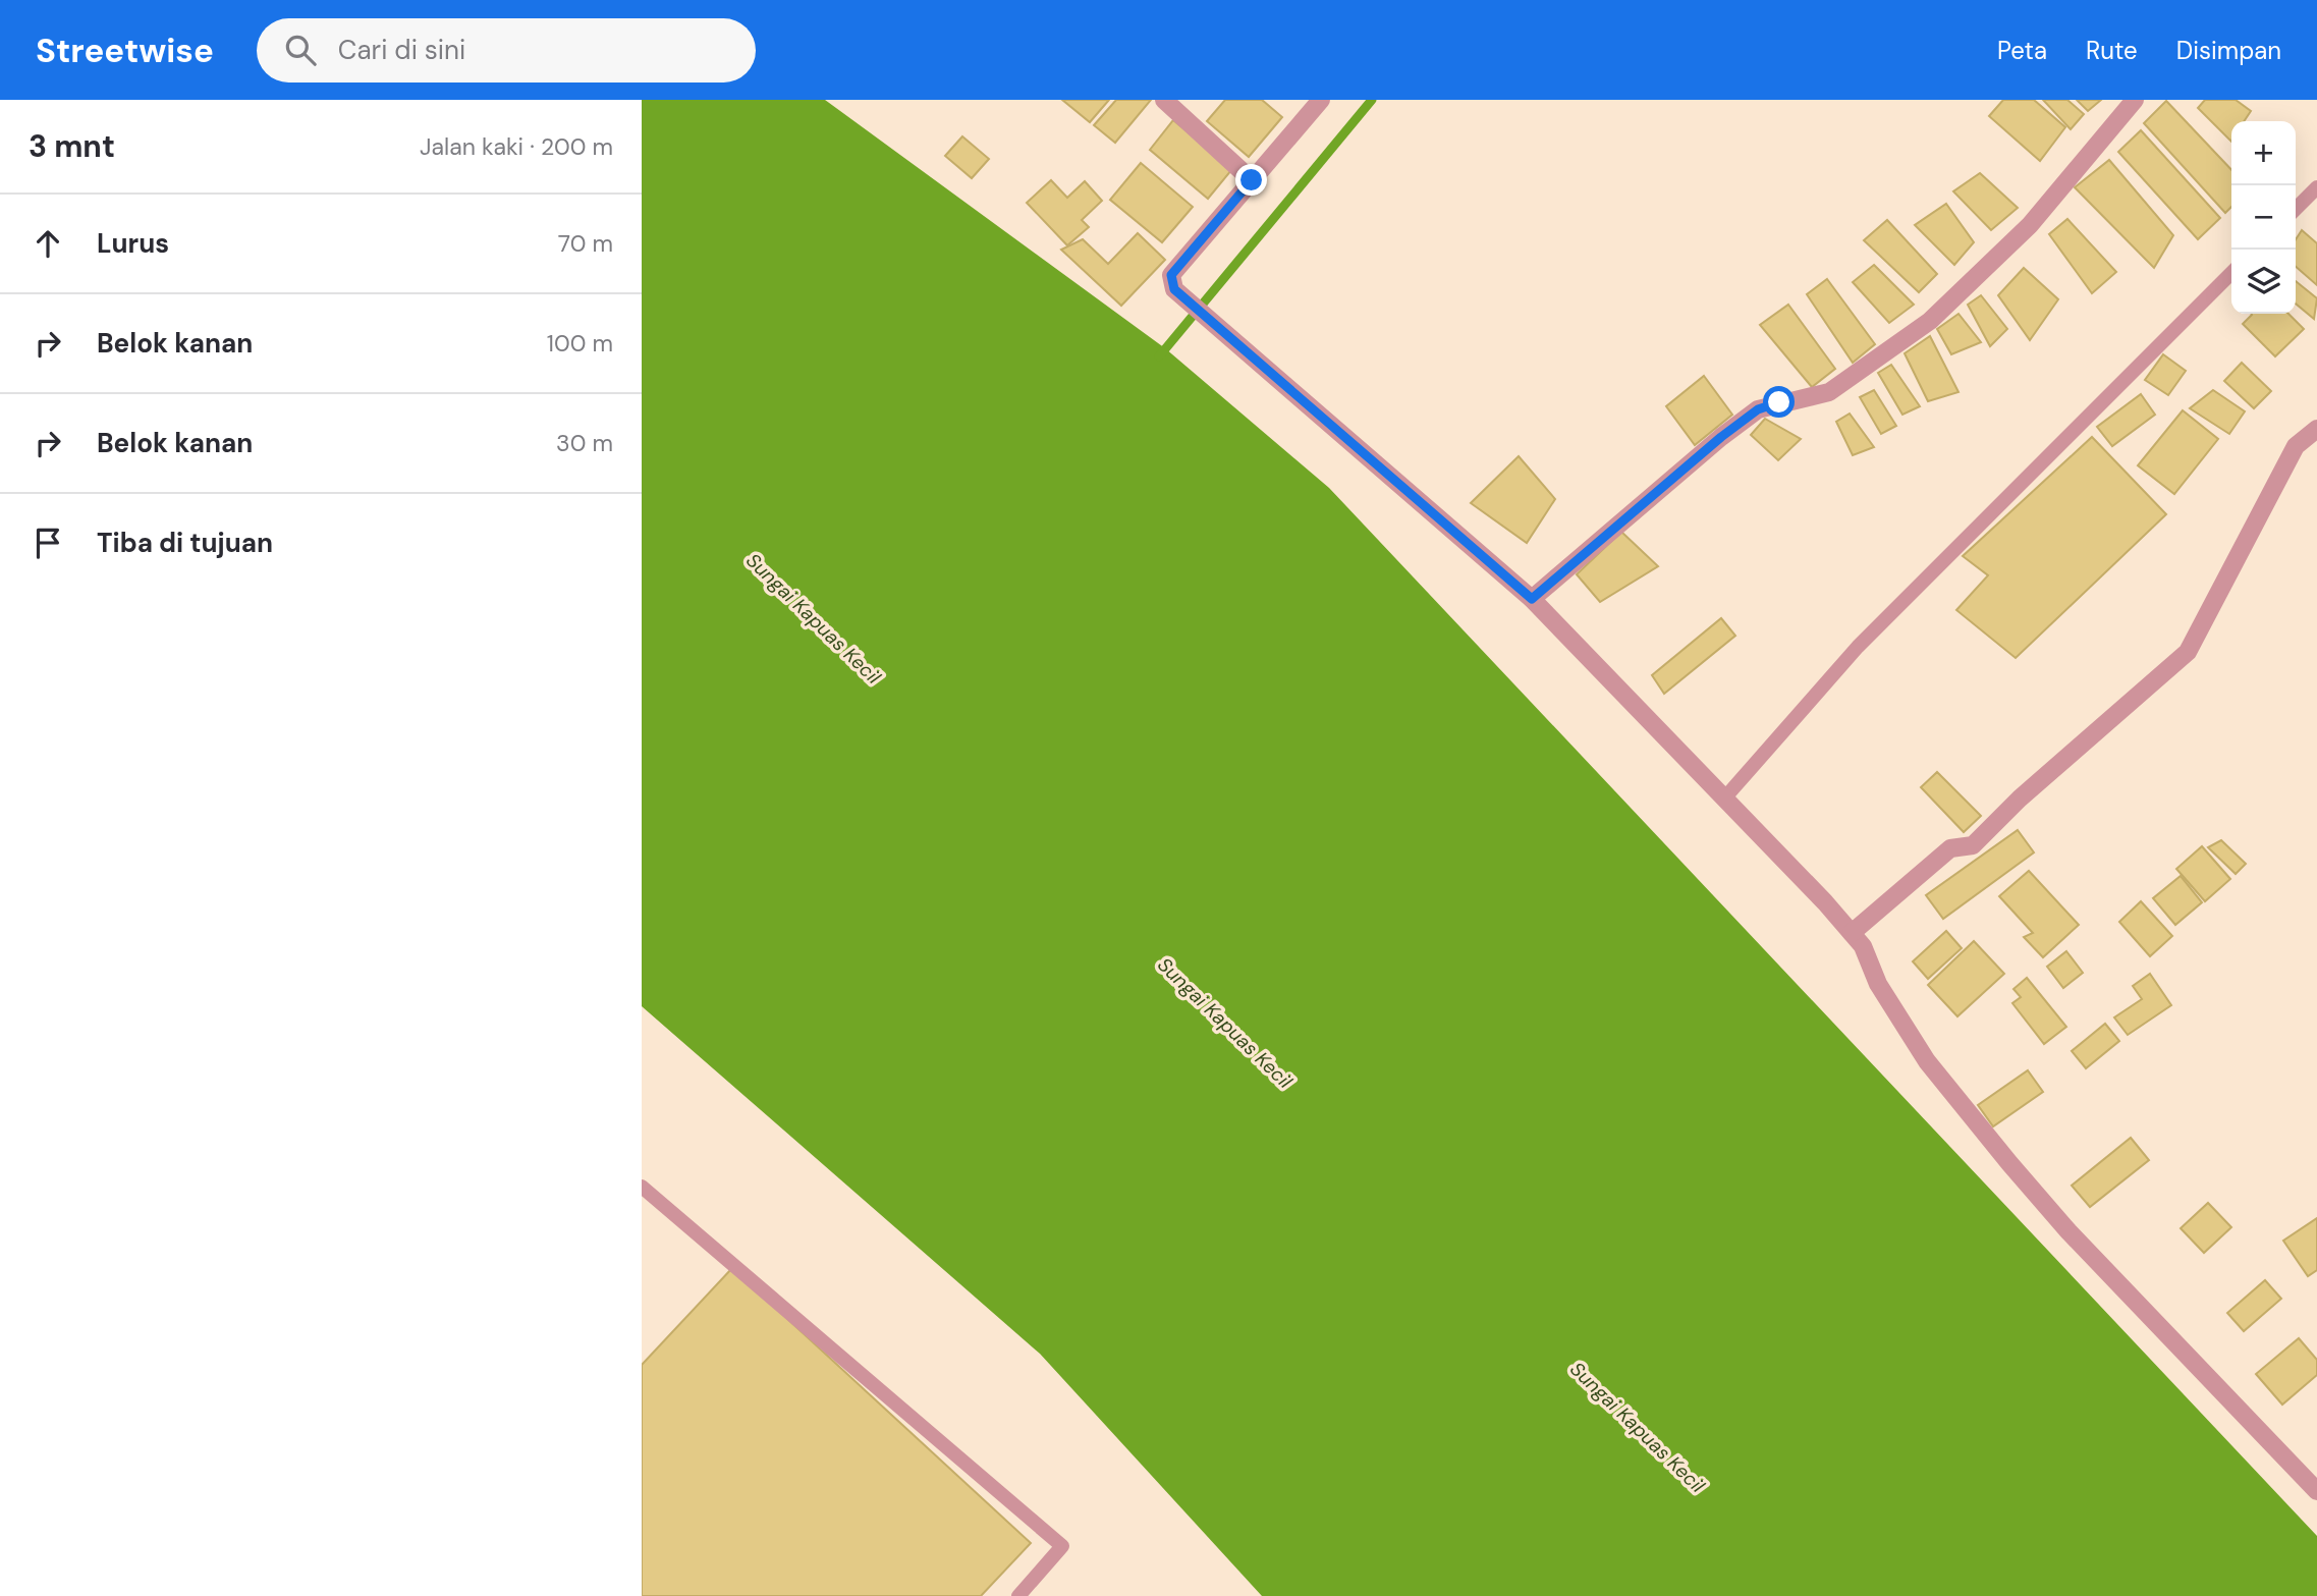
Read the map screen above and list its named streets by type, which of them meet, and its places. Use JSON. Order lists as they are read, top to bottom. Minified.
{"water":["Sungai Kapuas Kecil"],"page":{"header":"Streetwise","search":"Cari di sini","nav":["Peta","Rute","Disimpan"],"heading":["3 mnt","Jalan kaki · 200 m"],"map_buttons":["+","−"],"list":[["Lurus","70 m"],["Belok kanan","100 m"],["Belok kanan","30 m"],"Tiba di tujuan"]}}
